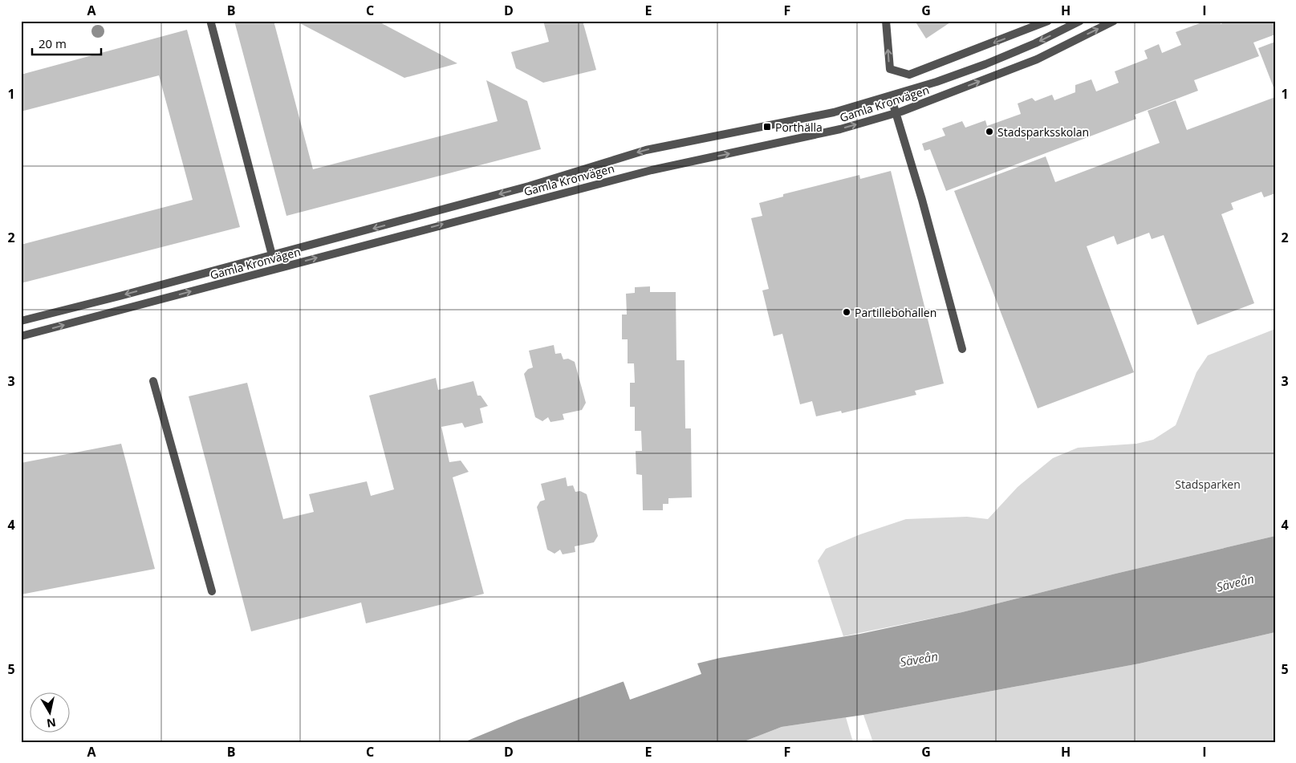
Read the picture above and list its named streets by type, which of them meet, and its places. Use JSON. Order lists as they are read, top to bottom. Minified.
{"streets":{"street":["Gamla Kronvägen"]},"water":["Säveån"],"parks":["Stadsparken"],"places":{"transit":["Porthälla"],"other":["Stadsparksskolan","Partillebohallen"]},"scale_bar":"20 m","north":"bottom","grid":{"columns":["A","B","C","D","E","F","G","H","I"],"rows":["1","2","3","4","5"]}}
